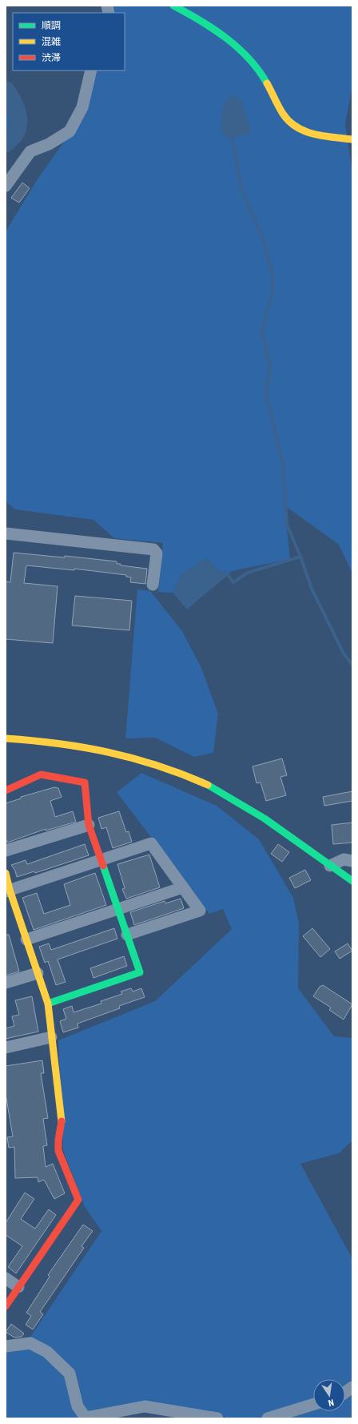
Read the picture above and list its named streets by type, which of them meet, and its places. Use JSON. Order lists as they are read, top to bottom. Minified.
{"legend":["順調","混雑","渋滞"],"north":"bottom"}
